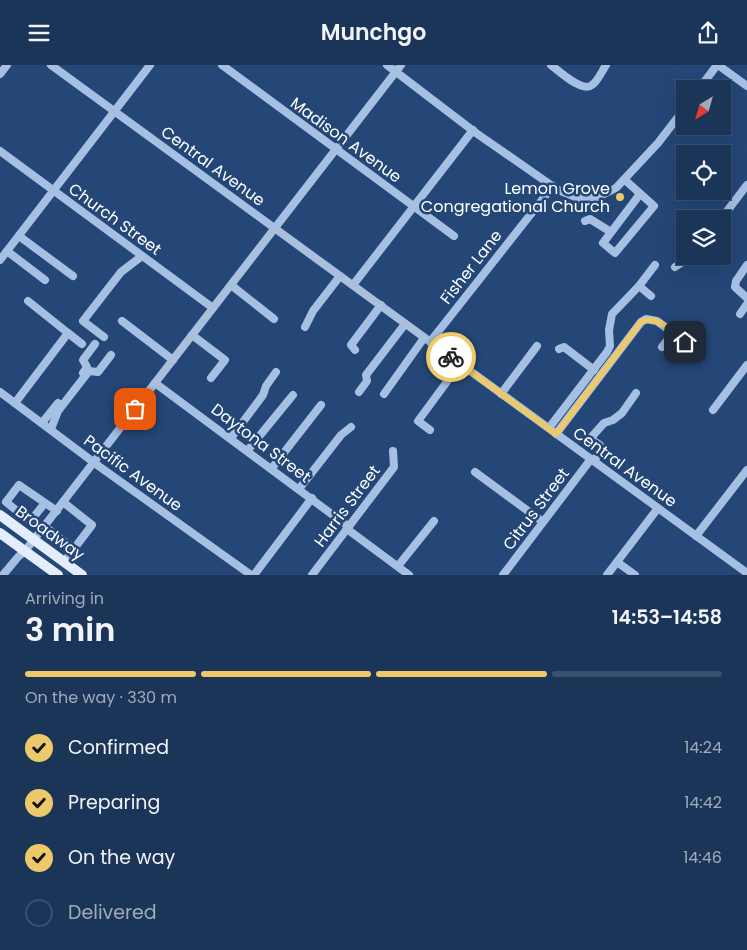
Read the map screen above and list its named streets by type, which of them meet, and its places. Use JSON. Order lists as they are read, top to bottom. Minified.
{"streets":{"main road":["Broadway"],"street":["Madison Avenue","Central Avenue","Church Street","Fisher Lane","Daytona Street","Pacific Avenue","Harris Street","Citrus Street"]},"crossings":[["Central Avenue","Fisher Lane"],["Central Avenue","Citrus Street"],["Daytona Street","Harris Street"]],"places":["Lemon Grove Congregational Church"],"north":"bottom left","page":{"header":"Munchgo","heading":["3 min","Arriving in","14:53–14:58"],"bar":"On the way · 330 m","list":[["Confirmed","14:24"],["Preparing","14:42"],["On the way","14:46"],"Delivered"]}}
